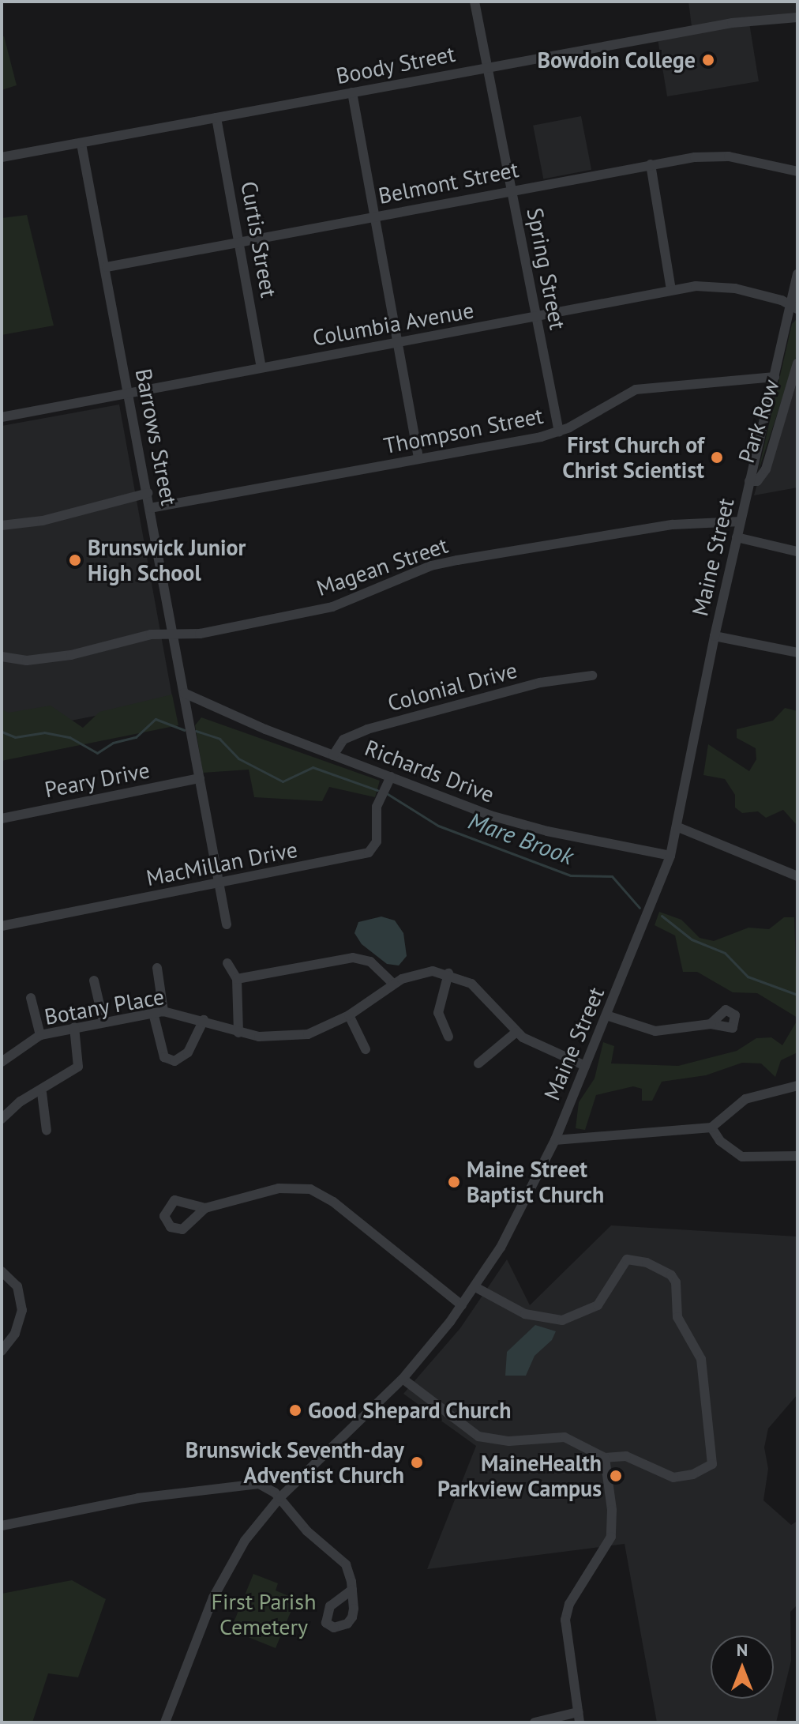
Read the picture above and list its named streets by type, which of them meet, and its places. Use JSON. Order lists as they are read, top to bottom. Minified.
{"streets":{"street":["Boody Street","Belmont Street","Curtis Street","Spring Street","Columbia Avenue","Park Row","Thompson Street","Barrows Street","Maine Street","Magean Street","Colonial Drive","Richards Drive","Peary Drive","MacMillan Drive","Botany Place"]},"crossings":[["Boody Street","Curtis Street"],["Boody Street","Spring Street"],["Boody Street","Barrows Street"],["Belmont Street","Curtis Street"],["Belmont Street","Spring Street"],["Belmont Street","Barrows Street"],["Curtis Street","Columbia Avenue"],["Spring Street","Columbia Avenue"],["Spring Street","Thompson Street"],["Columbia Avenue","Barrows Street"],["Columbia Avenue","Maine Street"],["Park Row","Maine Street"],["Thompson Street","Barrows Street"],["Thompson Street","Maine Street"],["Barrows Street","Magean Street"],["Barrows Street","Richards Drive"],["Barrows Street","Peary Drive"],["Barrows Street","MacMillan Drive"],["Maine Street","Magean Street"],["Maine Street","Richards Drive"],["Colonial Drive","Richards Drive"],["Richards Drive","MacMillan Drive"]],"water":["Mare Brook"],"parks":["First Parish Cemetery"],"places":["Bowdoin College","First Church of Christ Scientist","Brunswick Junior High School","Maine Street Baptist Church","Good Shepard Church","Brunswick Seventh-day Adventist Church","MaineHealth Parkview Campus"],"north":"top"}
